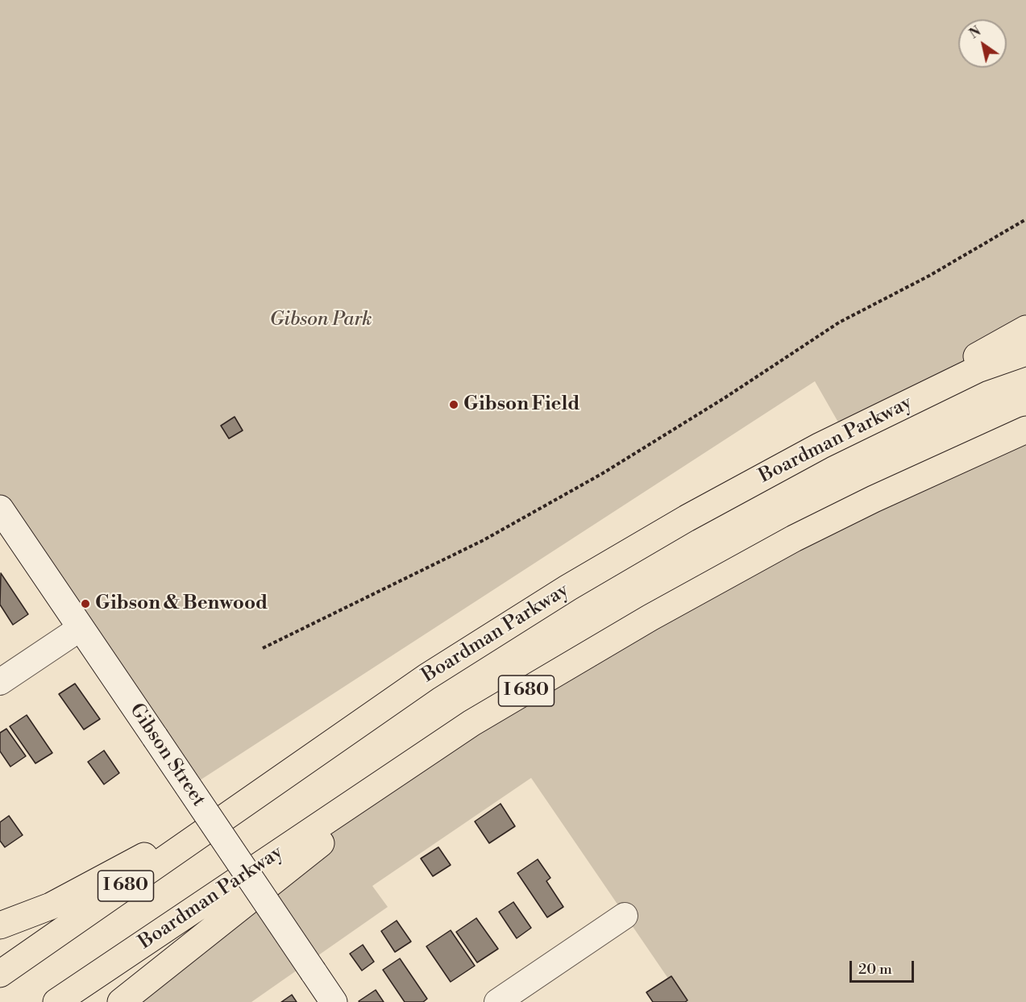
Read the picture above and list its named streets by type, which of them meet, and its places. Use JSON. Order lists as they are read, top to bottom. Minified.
{"streets":{"highway":["Boardman Parkway","I 680"],"street":["Gibson Street"]},"parks":["Gibson Park"],"places":["Gibson Field","Gibson & Benwood"],"scale_bar":"20 m","north":"top left"}
